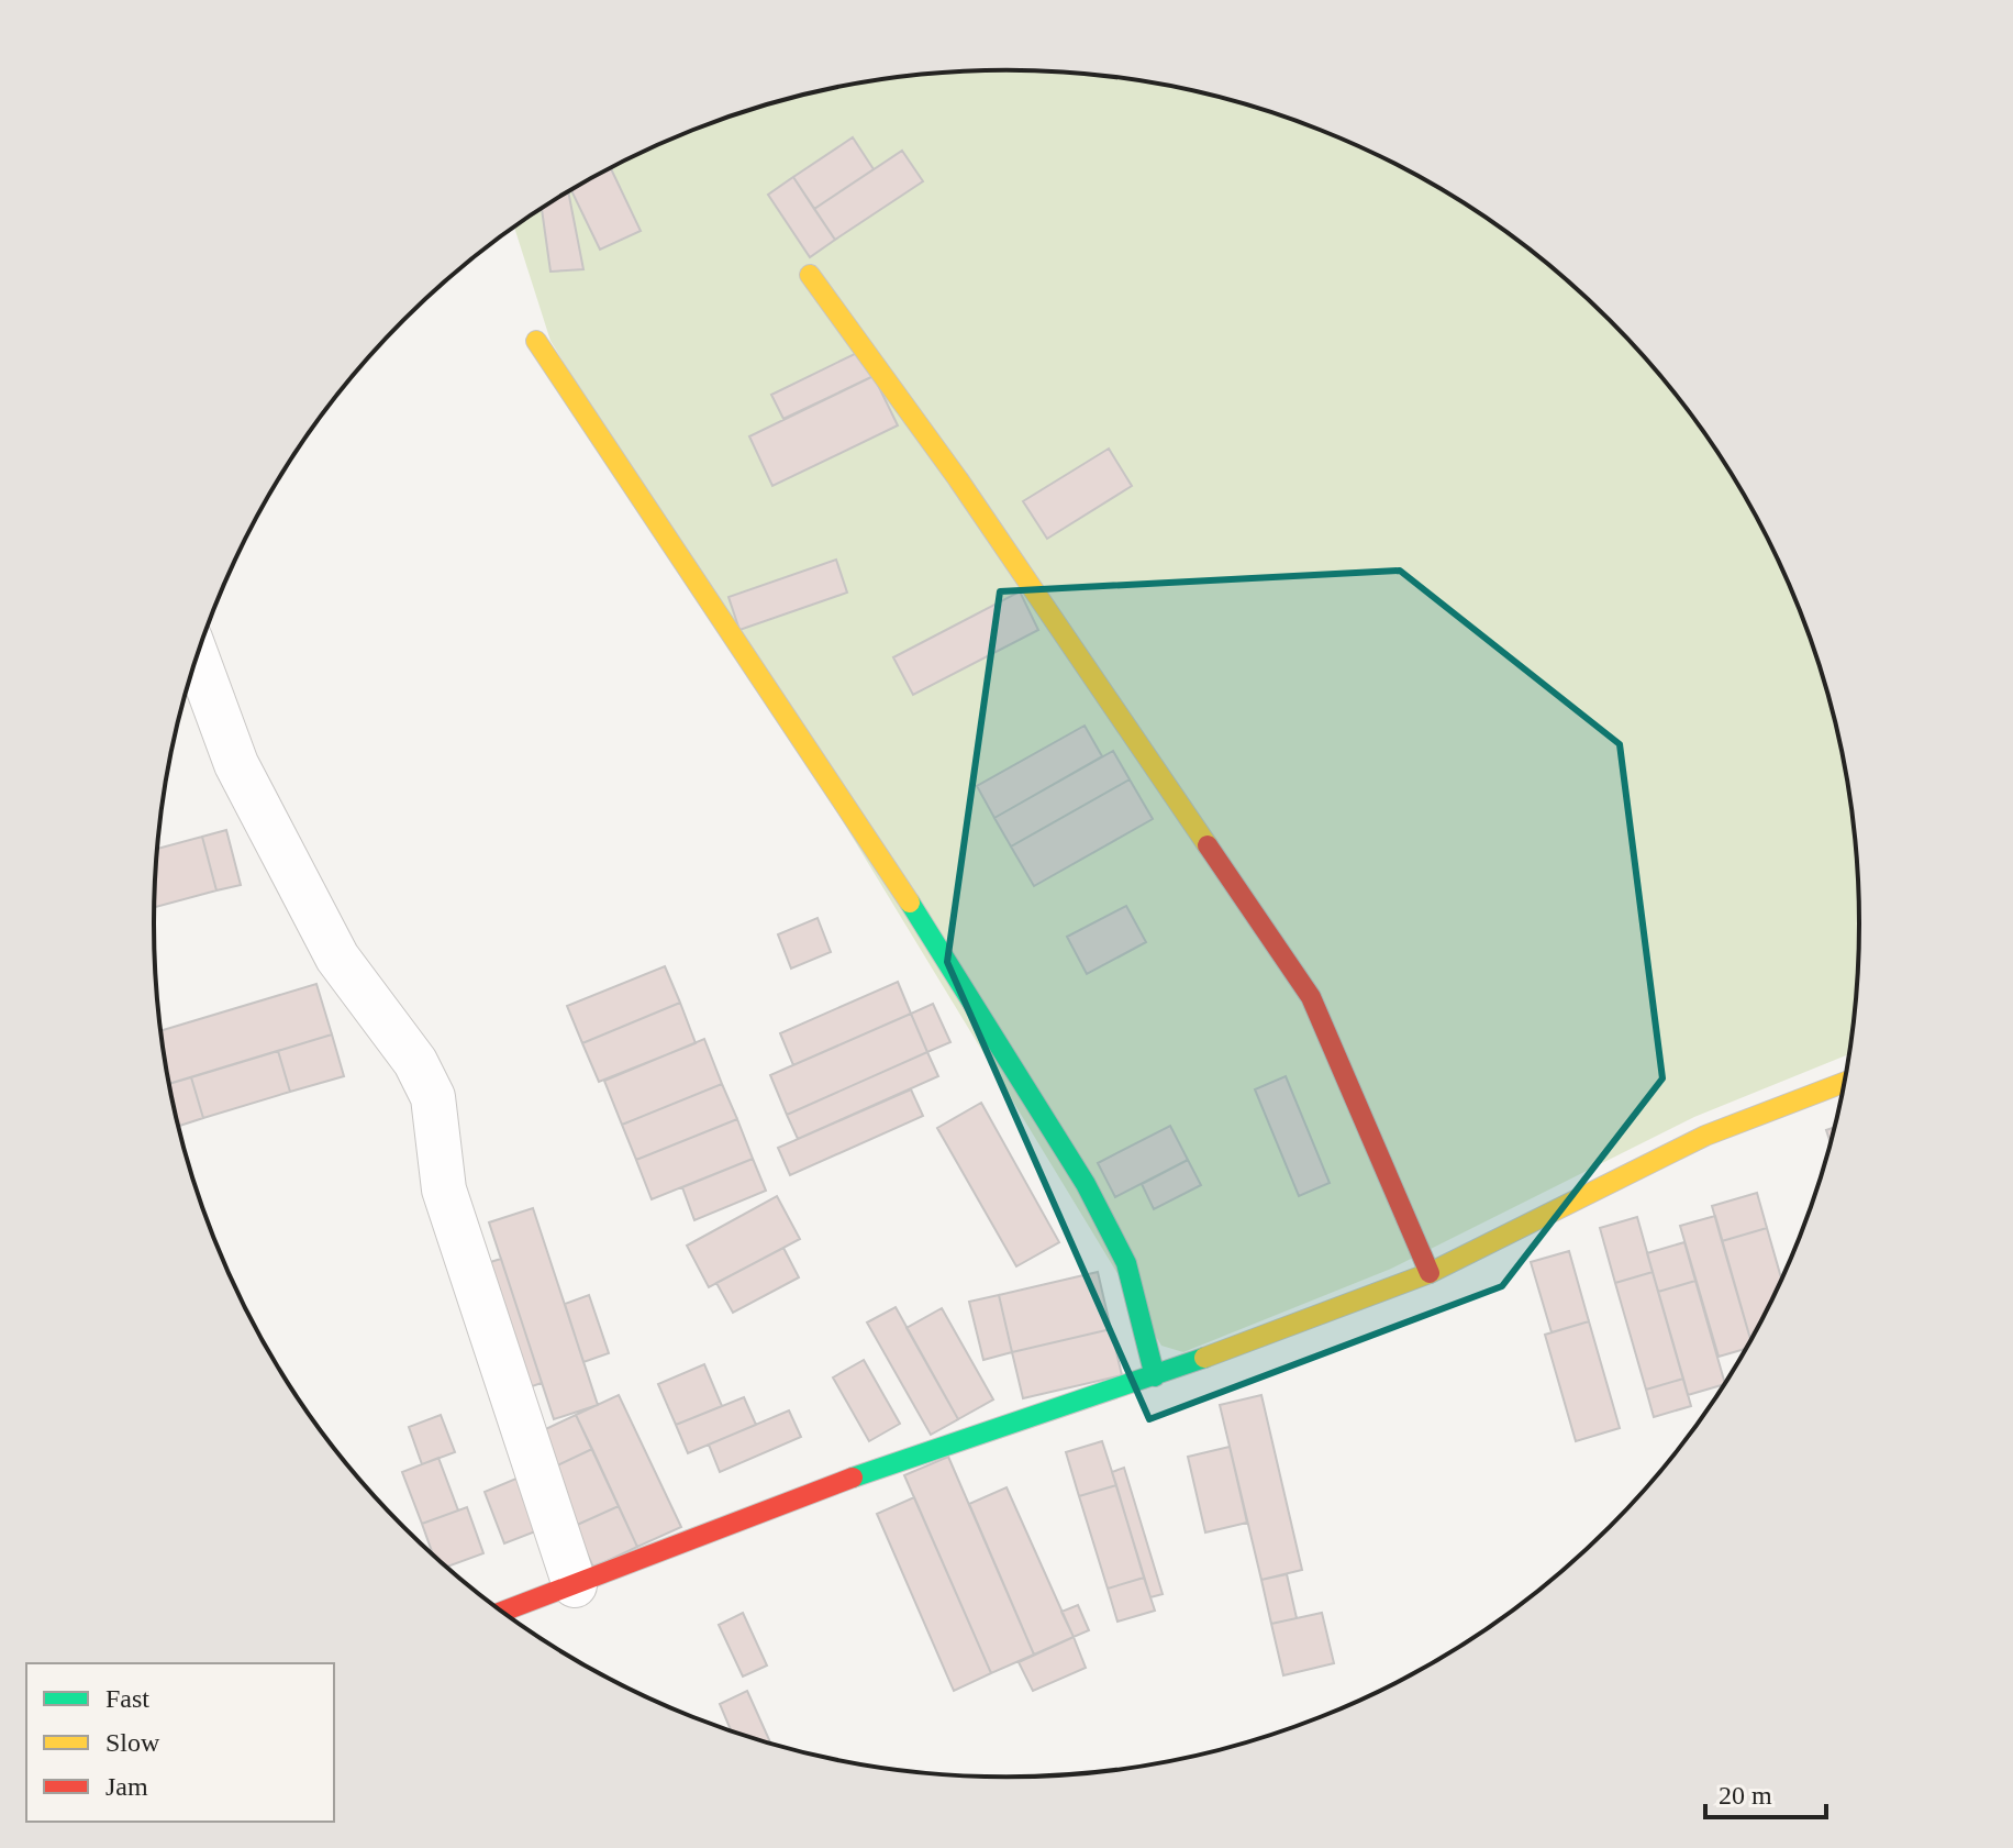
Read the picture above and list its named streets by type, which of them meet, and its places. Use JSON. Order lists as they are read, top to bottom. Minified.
{"legend":["Fast","Slow","Jam"],"scale_bar":"20 m"}
